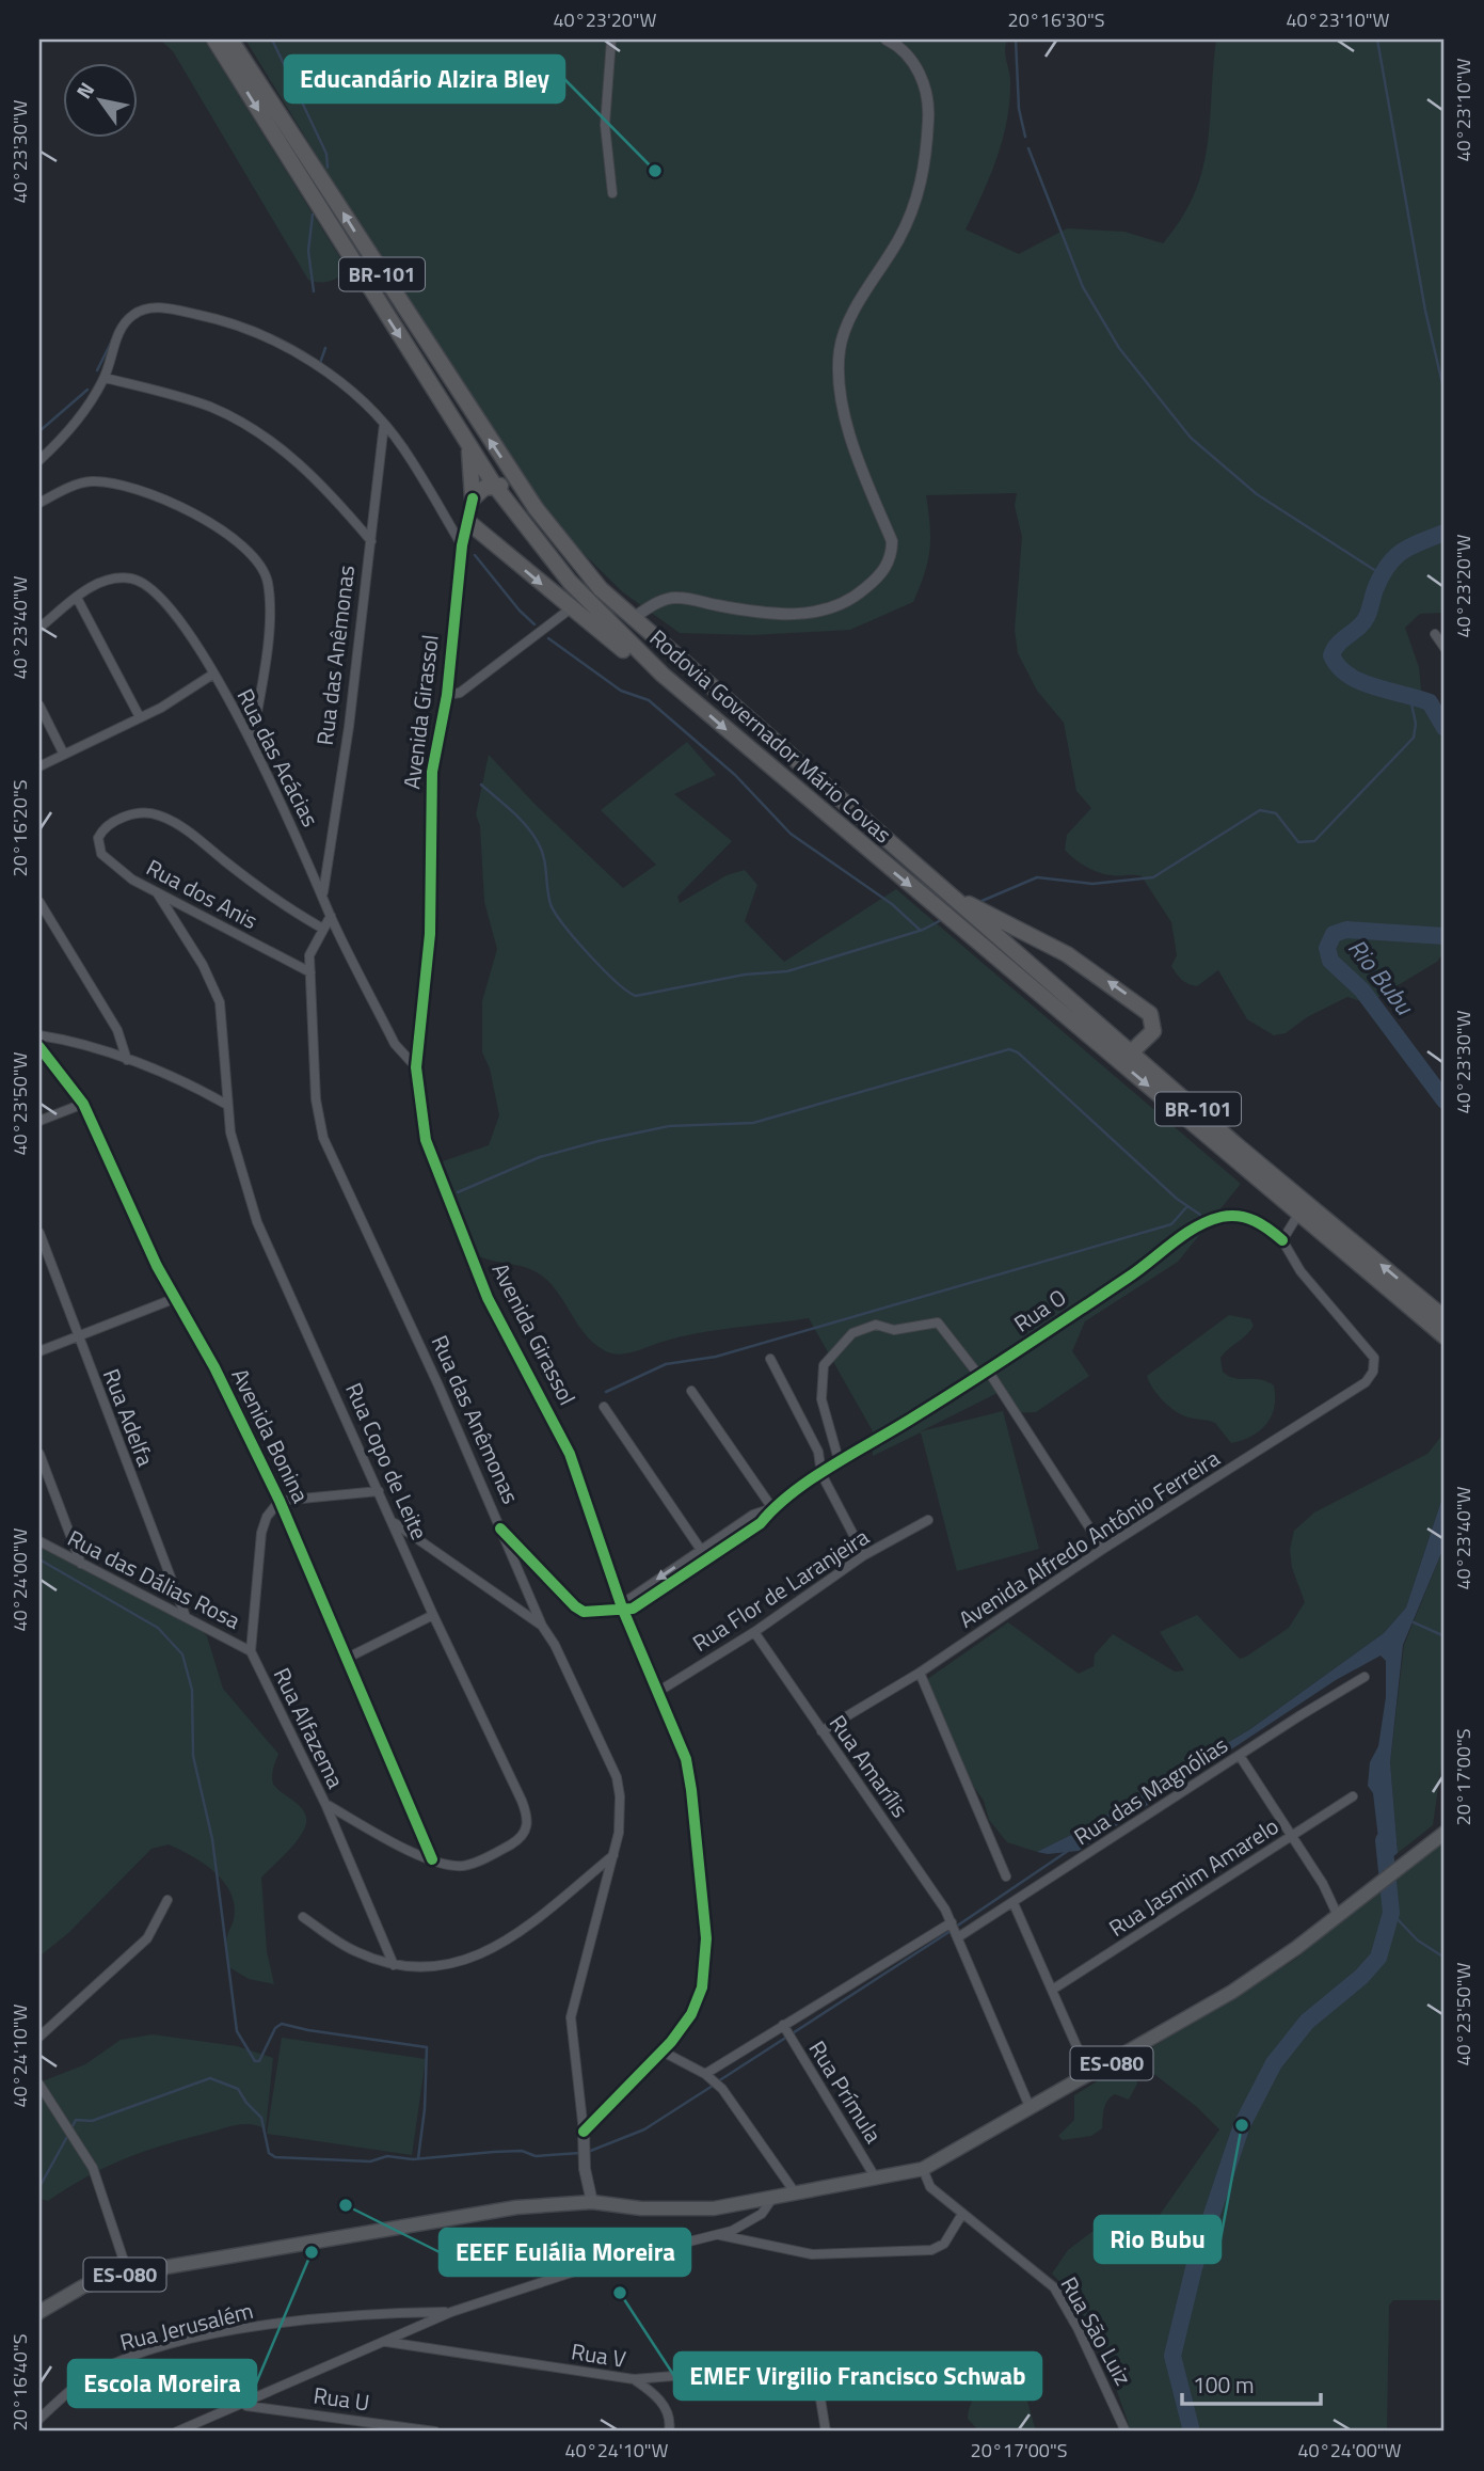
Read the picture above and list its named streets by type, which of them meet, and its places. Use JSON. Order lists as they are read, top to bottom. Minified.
{"streets":{"highway":["BR-101","Rodovia Governador Mário Covas"],"main road":["ES-080"],"street":["Rua das Anêmonas","Avenida Girassol","Rua das Acácias","Rua dos Anis","Rua O","Rua Adelfa","Avenida Bonina","Rua Copo de Leite","Avenida Alfredo Antônio Ferreira","Rua das Dálias Rosa","Rua Flor de Laranjeira","Rua Alfazema","Rua Amarílis","Rua das Magnólias","Rua Jasmim Amarelo","Rua Prímula","Rua Jerusalém","Rua São Luiz","Rua V","Rua U"]},"crossings":[["Rua das Anêmonas","Avenida Girassol"],["Rua das Anêmonas","Rua das Acácias"],["Rua das Anêmonas","Rua dos Anis"],["Rua das Anêmonas","ES-080"],["Avenida Girassol","Rua das Acácias"],["Avenida Girassol","Rua Flor de Laranjeira"],["Rua dos Anis","Rua Copo de Leite"],["Rua O","Avenida Alfredo Antônio Ferreira"],["Rua Adelfa","Rua das Dálias Rosa"],["Avenida Bonina","Rua Copo de Leite"],["Avenida Bonina","Rua Alfazema"],["Rua Copo de Leite","Rua Alfazema"],["Avenida Alfredo Antônio Ferreira","Rua Amarílis"],["Rua das Dálias Rosa","Rua Alfazema"],["Rua Flor de Laranjeira","Rua Amarílis"],["Rua Amarílis","Rua das Magnólias"],["Rua Amarílis","ES-080"],["Rua das Magnólias","Rua Prímula"],["ES-080","Rua Prímula"],["ES-080","Rua São Luiz"]],"water":["Rio Bubu"],"places":["Educandário Alzira Bley","Rio Bubu","EEEF Eulália Moreira","Escola Moreira","EMEF Virgilio Francisco Schwab"],"scale_bar":"100 m","north":"top left","coordinates":["40°23'20\"W","20°16'30\"S","40°23'10\"W","40°23'30\"W","40°23'40\"W","20°16'20\"S","40°23'50\"W","40°24'00\"W","20°17'00\"S","40°24'10\"W","20°16'40\"S"]}
